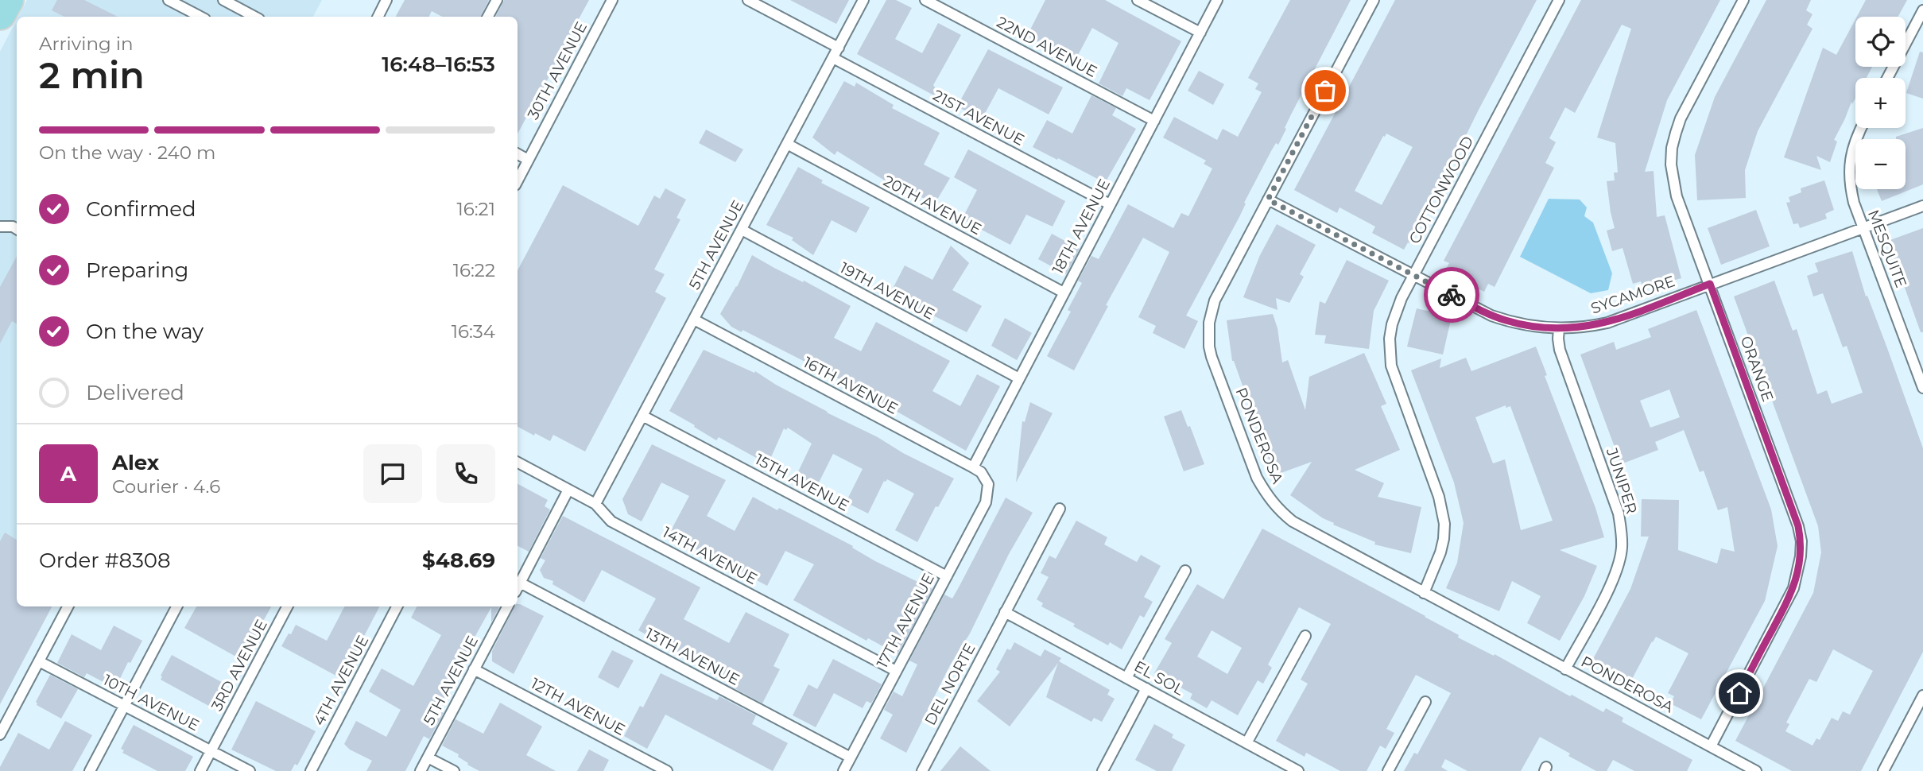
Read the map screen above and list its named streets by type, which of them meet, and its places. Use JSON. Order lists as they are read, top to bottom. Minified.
{"streets":{"lane":["22ND AVENUE","30TH AVENUE","21ST AVENUE","COTTONWOOD","20TH AVENUE","18TH AVENUE","5TH AVENUE","MESQUITE","19TH AVENUE","SYCAMORE","ORANGE","16TH AVENUE","PONDEROSA","JUNIPER","15TH AVENUE","14TH AVENUE","17TH AVENUE","13TH AVENUE","3RD AVENUE","EL SOL","4TH AVENUE","DEL NORTE","10TH AVENUE","12TH AVENUE"]},"crossings":[["22ND AVENUE","18TH AVENUE"],["21ST AVENUE","18TH AVENUE"],["21ST AVENUE","5TH AVENUE"],["COTTONWOOD","SYCAMORE"],["COTTONWOOD","PONDEROSA"],["20TH AVENUE","18TH AVENUE"],["20TH AVENUE","5TH AVENUE"],["18TH AVENUE","19TH AVENUE"],["18TH AVENUE","16TH AVENUE"],["5TH AVENUE","19TH AVENUE"],["5TH AVENUE","16TH AVENUE"],["5TH AVENUE","15TH AVENUE"],["5TH AVENUE","14TH AVENUE"],["5TH AVENUE","12TH AVENUE"],["MESQUITE","SYCAMORE"],["SYCAMORE","ORANGE"],["SYCAMORE","PONDEROSA"],["SYCAMORE","JUNIPER"],["ORANGE","PONDEROSA"],["16TH AVENUE","17TH AVENUE"],["PONDEROSA","JUNIPER"],["15TH AVENUE","17TH AVENUE"],["14TH AVENUE","17TH AVENUE"],["17TH AVENUE","13TH AVENUE"],["3RD AVENUE","10TH AVENUE"],["EL SOL","DEL NORTE"]],"page":{"map_buttons":["+","−"],"heading":["2 min","Arriving in","16:48–16:53"],"panel":["Alex","Courier · 4.6","Order #8308","$48.69"],"bar":"On the way · 240 m","list":[["Confirmed","16:21"],["Preparing","16:22"],["On the way","16:34"],"Delivered"],"round":"A"}}
